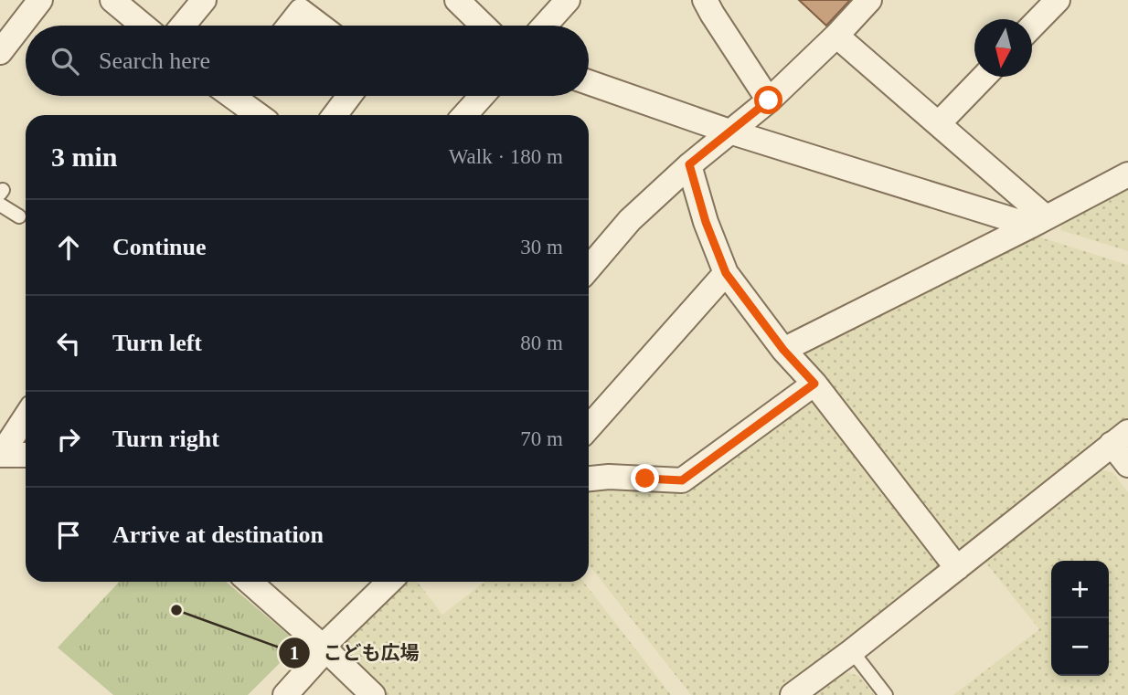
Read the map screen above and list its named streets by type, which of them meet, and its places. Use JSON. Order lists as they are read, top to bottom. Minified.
{"places":["こども広場"],"north":"bottom","page":{"search":"Search here","heading":["3 min","Walk · 180 m"],"list":[["Continue","30 m"],["Turn left","80 m"],["Turn right","70 m"],"Arrive at destination"],"map_buttons":["+","−"]}}
